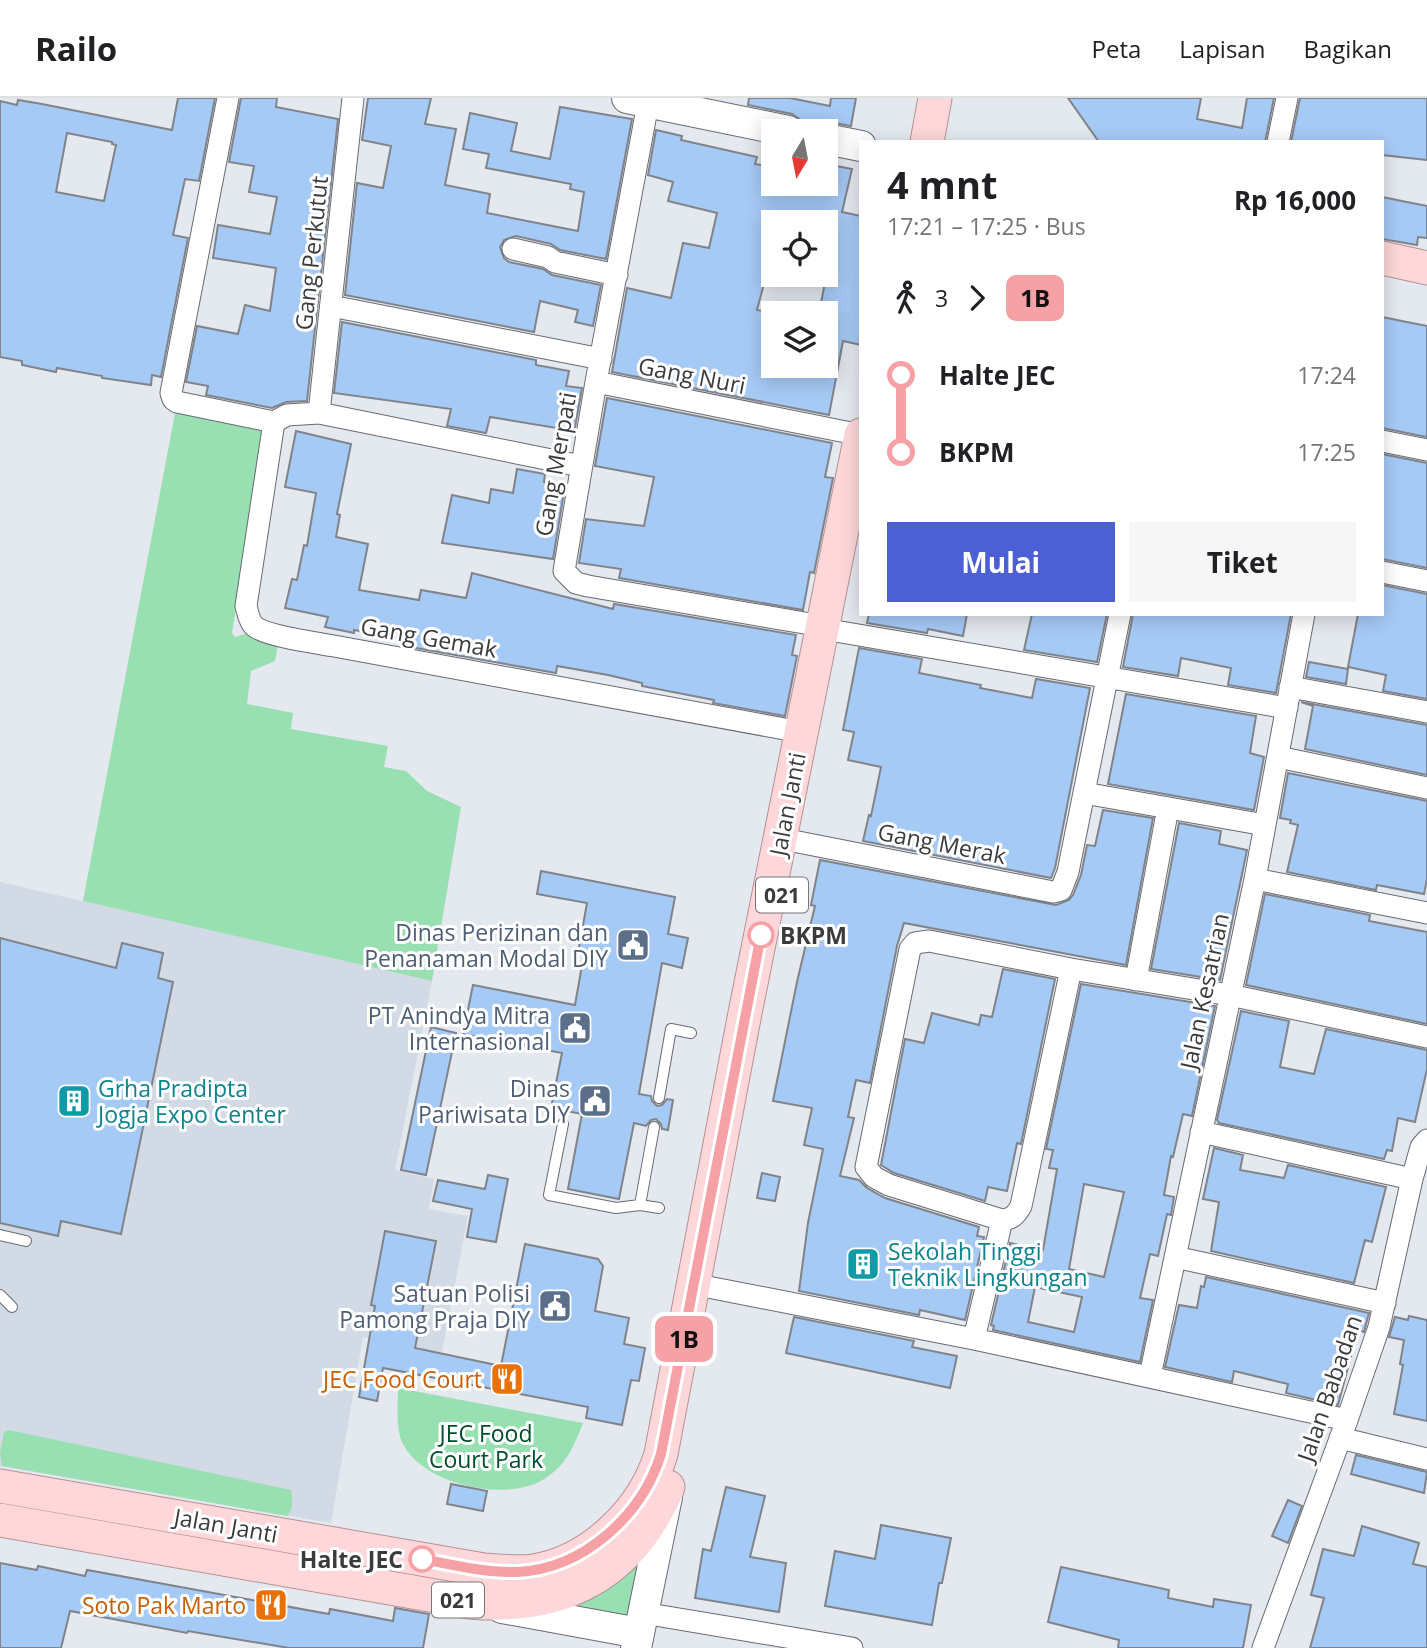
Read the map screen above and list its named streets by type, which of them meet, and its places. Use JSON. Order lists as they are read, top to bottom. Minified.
{"streets":{"main road":["Jalan Janti","021"],"street":["Gang Perkutut","Gang Nuri","Gang Merpati","Gang Gemak","Gang Merak","Jalan Kesatrian","Jalan Babadan"]},"crossings":[["Gang Nuri","Gang Merpati"],["Gang Merpati","Jalan Janti"],["Gang Gemak","Jalan Janti"],["Jalan Janti","Gang Merak"]],"parks":["JEC Food Court Park"],"places":{"other":["BKPM","Halte JEC"],"public building":["Dinas Perizinan dan Penanaman Modal DIY","PT Anindya Mitra Internasional","Dinas Pariwisata DIY","Satuan Polisi Pamong Praja DIY"],"building":["Grha Pradipta Jogja Expo Center","Sekolah Tinggi Teknik Lingkungan"],"restaurant":["JEC Food Court","Soto Pak Marto"]},"lines":["bus line 1B"],"north":"bottom","page":{"header":"Railo","nav":["Peta","Lapisan","Bagikan"],"on_map":"1B","heading":["4 mnt","17:21 – 17:25 · Bus","Rp 16,000"],"legs":["3","1B"],"list":[{"name":"Halte JEC","value":"17:24"},{"name":"BKPM","value":"17:25"}],"buttons":["Mulai","Tiket"]}}
